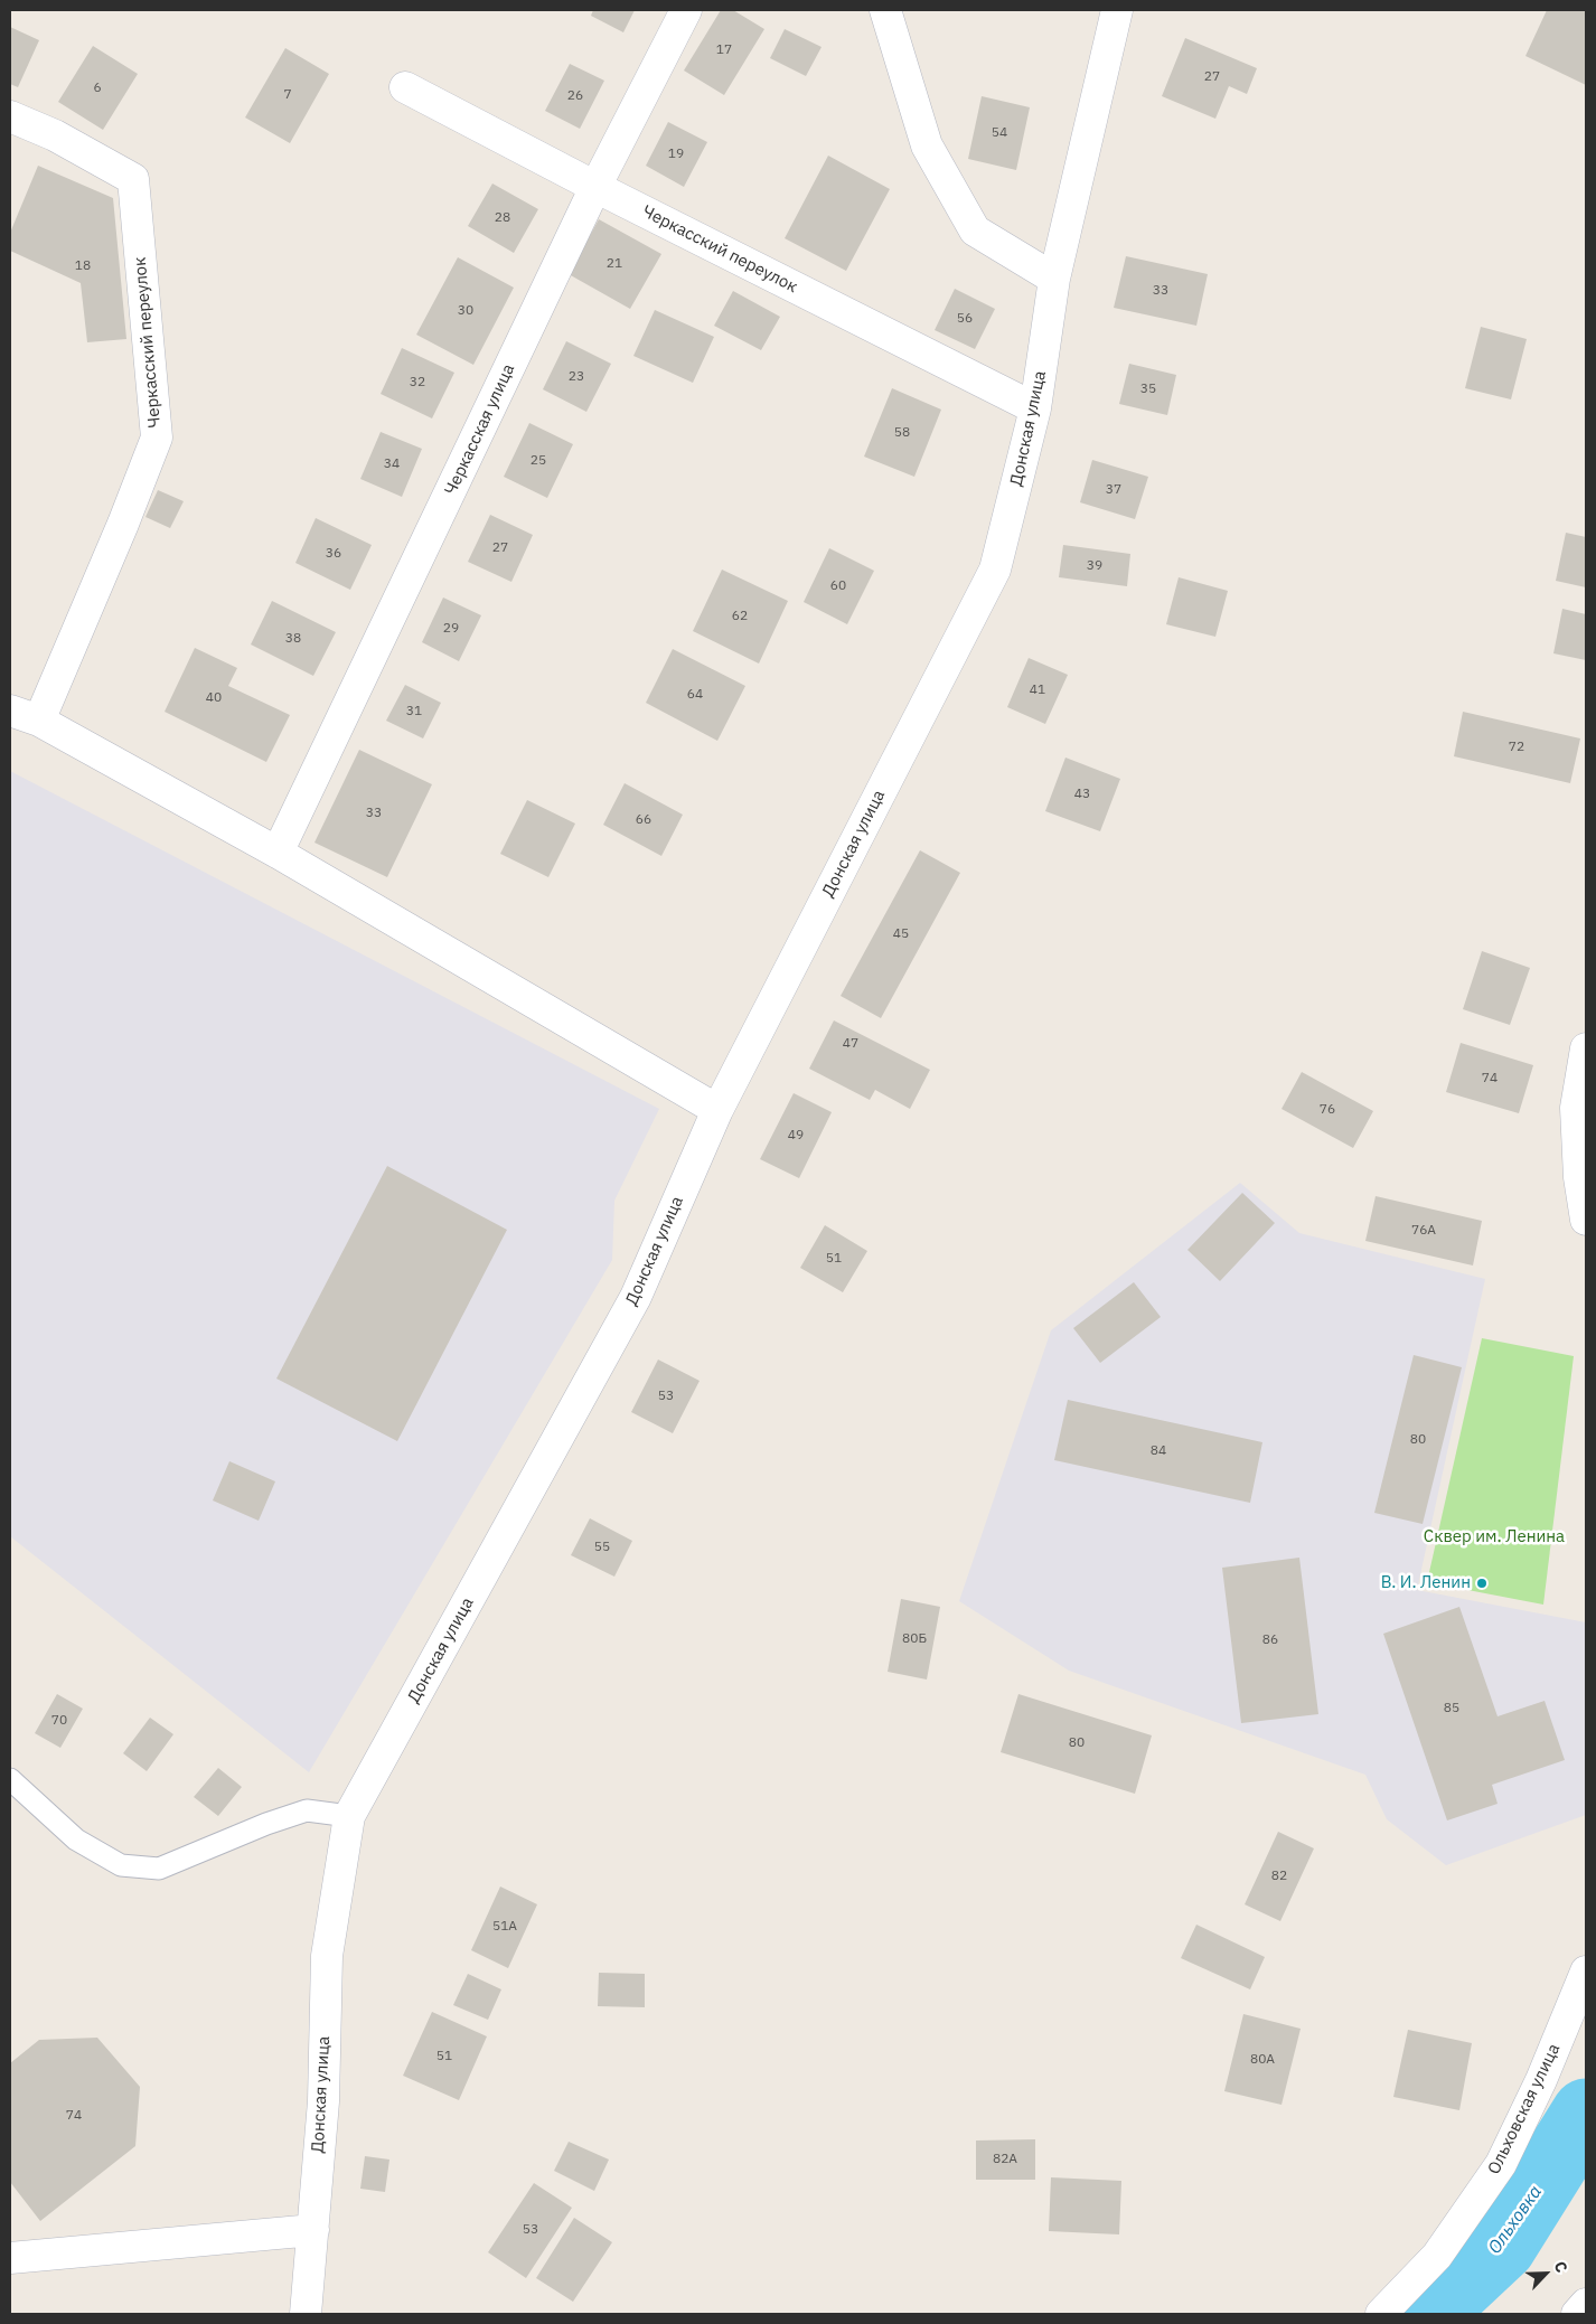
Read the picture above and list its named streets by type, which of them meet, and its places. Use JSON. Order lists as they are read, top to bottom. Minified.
{"streets":{"street":["Черкасский переулок","Донская улица","Черкасская улица","Ольховская улица"]},"crossings":[["Черкасский переулок","Донская улица"],["Черкасский переулок","Черкасская улица"]],"water":["Ольховка"],"parks":["Сквер им. Ленина"],"places":["В. И. Ленин"],"house_numbers":["17","27","6","7","26","54","19","28","21","18","33","30","56","23","32","35","58","25","34","37","27","36","39","60","62","29","38","41","64","40","31","72","43","33","66","45","47","74","76","49","76А","51","53","80","84","55","80Б","86","85","70","80","82","51А","51","80А","74","82А","53"],"north":"top right"}
